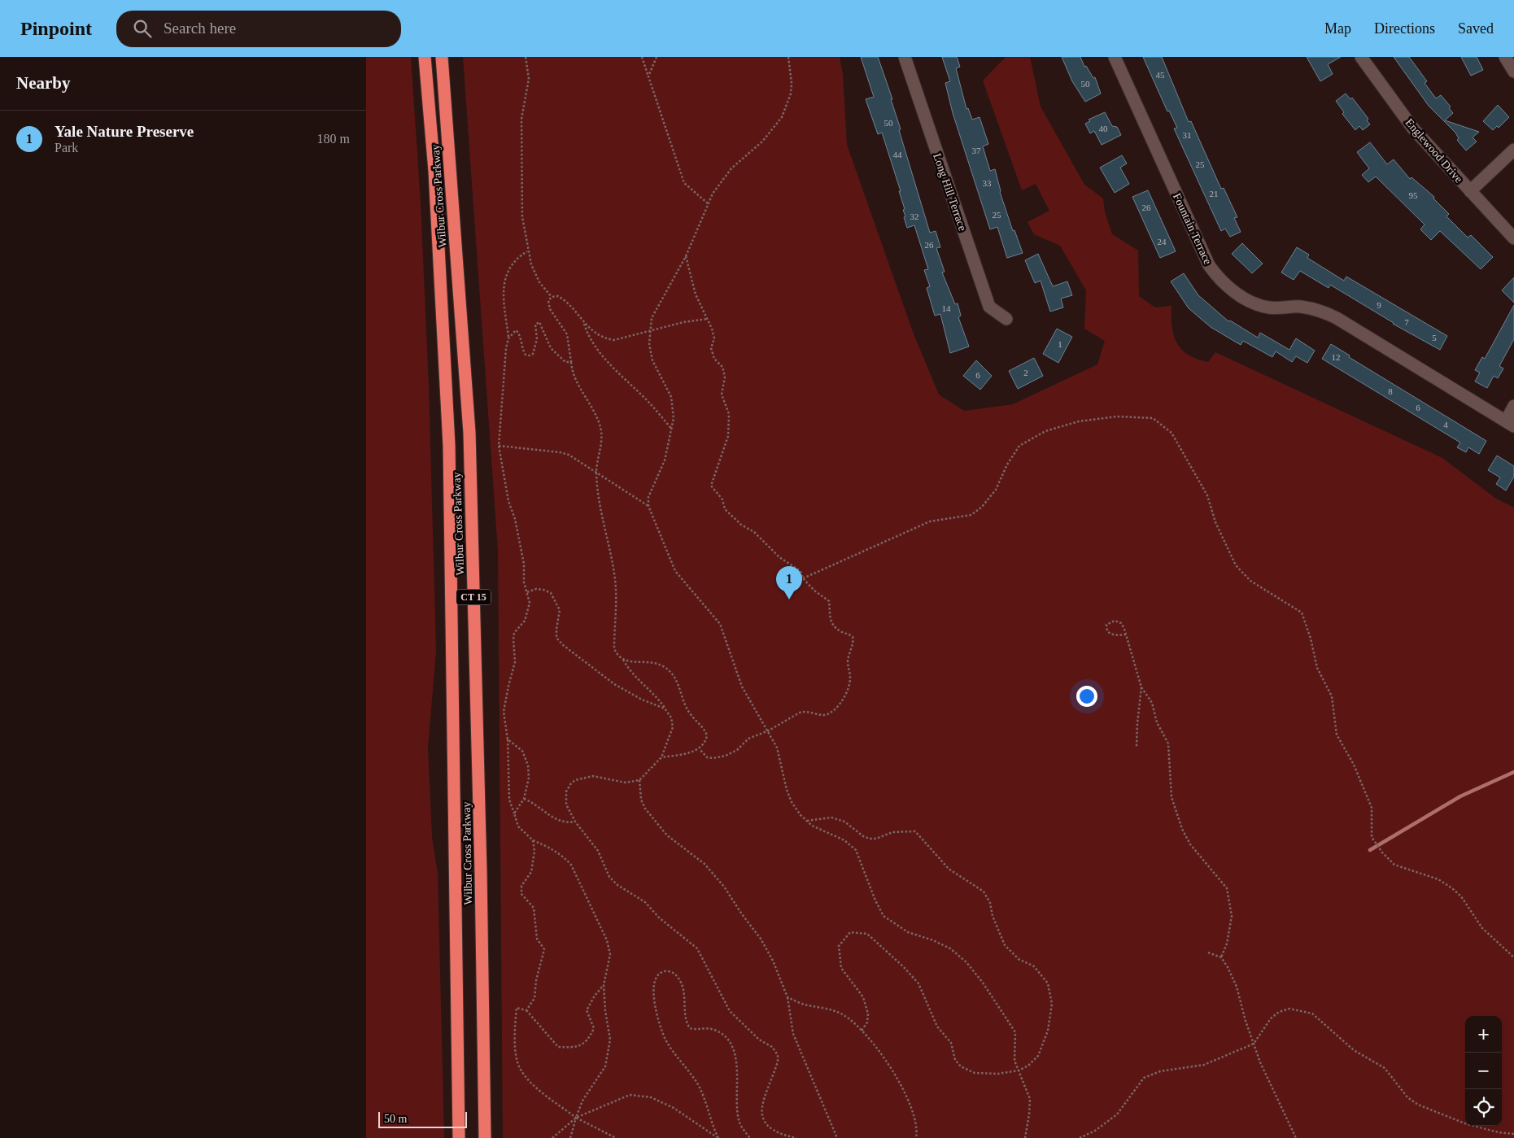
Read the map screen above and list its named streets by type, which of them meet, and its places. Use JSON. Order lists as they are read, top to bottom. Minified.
{"streets":{"highway":["Wilbur Cross Parkway","CT 15"],"street":["Englewood Drive","Long Hill Terrace","Fountain Terrace"]},"house_numbers":["45","50","50","40","31","37","44","25","33","21","95","26","25","32","24","26","9","14","7","5","1","12","2","6","8","6","4"],"scale_bar":"50 m","page":{"header":"Pinpoint","search":"Search here","nav":["Map","Directions","Saved"],"heading":"Nearby","list":[{"mark":"1","name":"Yale Nature Preserve","note":"Park","value":"180 m"}],"pins":"1","map_buttons":["+","−"],"scale":"50 m"}}
